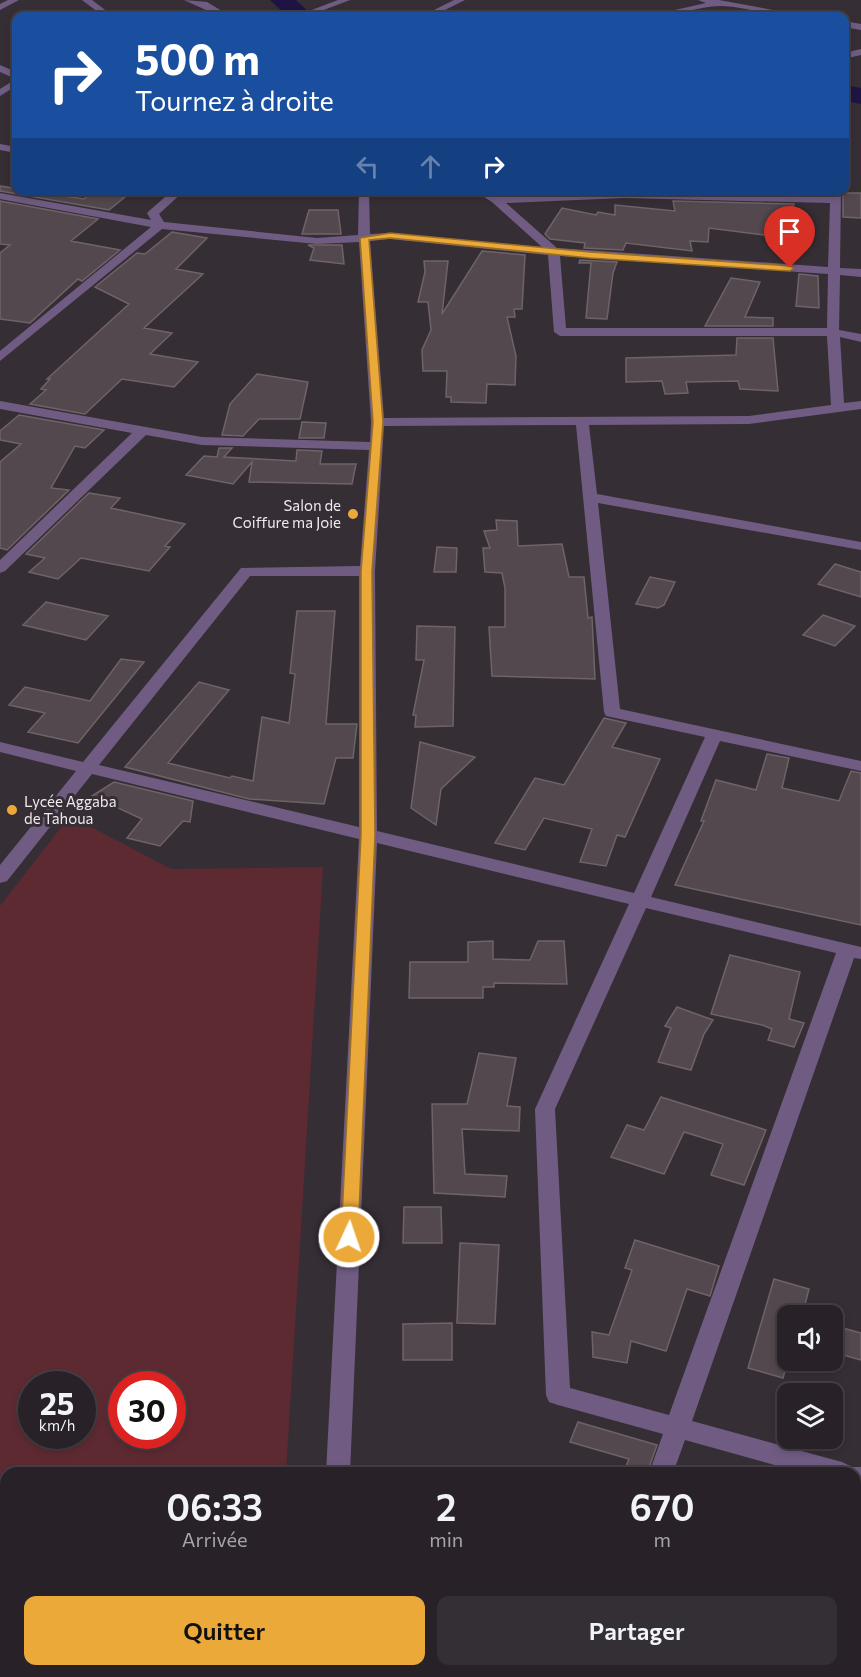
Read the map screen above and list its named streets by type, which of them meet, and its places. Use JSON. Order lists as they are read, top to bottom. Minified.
{"places":["Salon de Coiffure ma Joie","Lycée Aggaba de Tahoua"],"page":{"turn":["500 m","Tournez à droite"],"speed":"25 km/h","limit":"30","eta":["06:33","Arrivée","2","min","670","m"],"buttons":["Quitter","Partager"]}}
